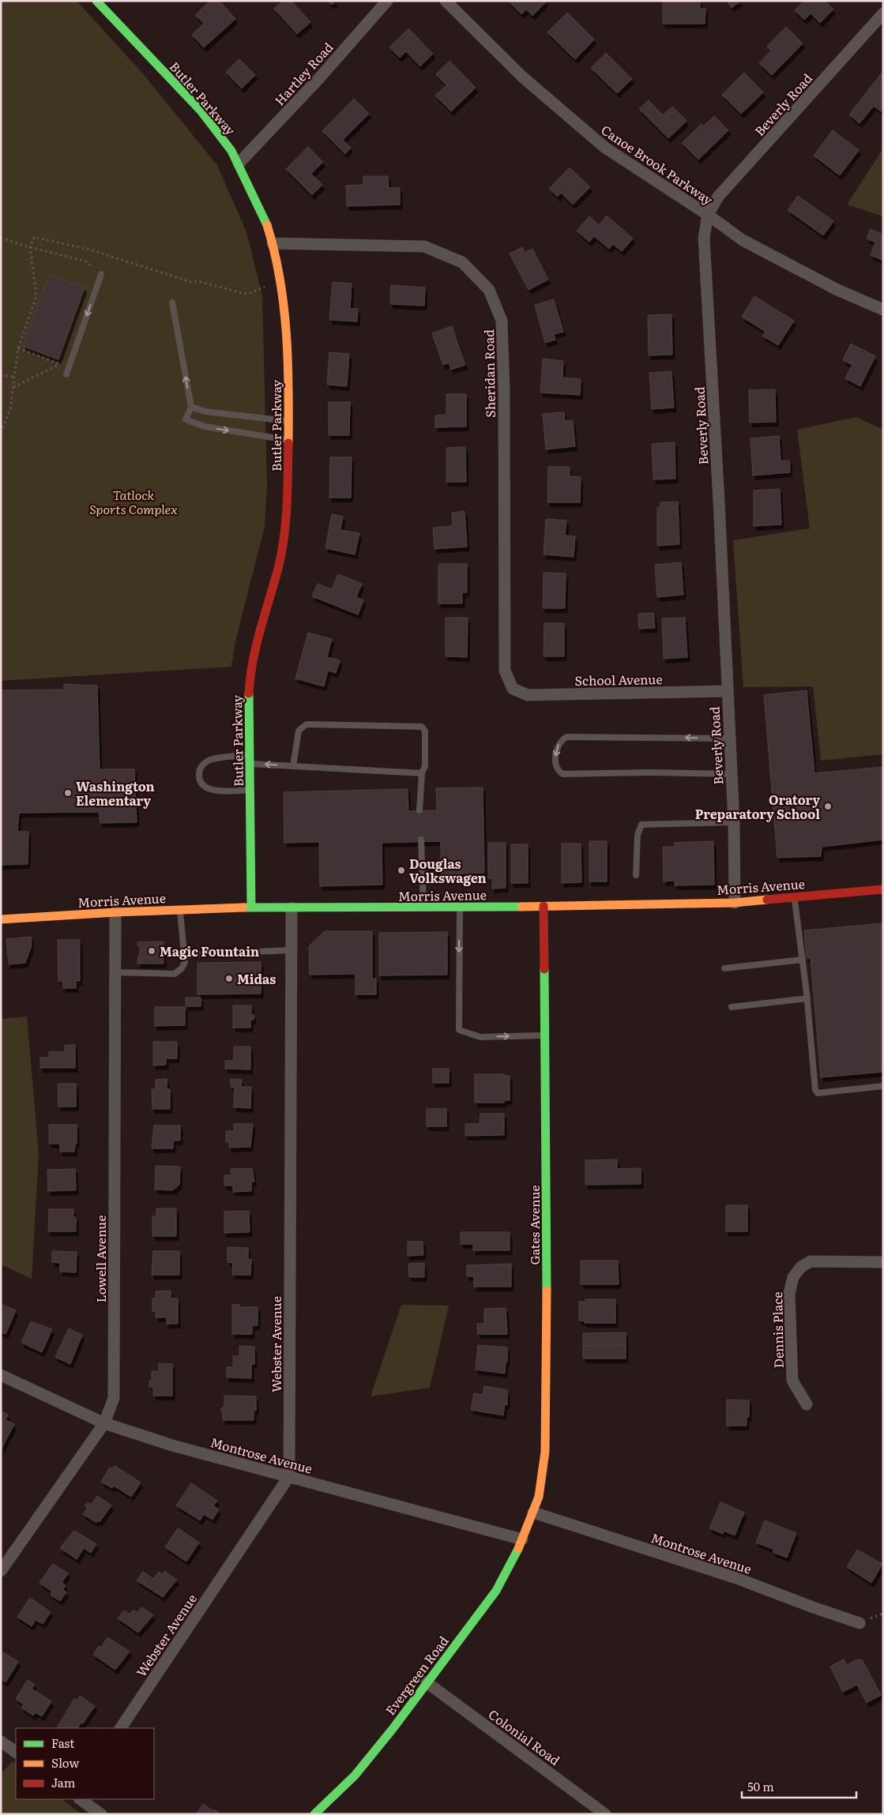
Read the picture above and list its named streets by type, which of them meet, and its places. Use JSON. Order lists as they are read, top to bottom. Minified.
{"streets":{"street":["Hartley Road","Butler Parkway","Beverly Road","Canoe Brook Parkway","Sheridan Road","School Avenue","Morris Avenue","Gates Avenue","Lowell Avenue","Dennis Place","Webster Avenue","Montrose Avenue","Evergreen Road","Colonial Road"]},"crossings":[["Hartley Road","Butler Parkway"],["Butler Parkway","Sheridan Road"],["Butler Parkway","Morris Avenue"],["Beverly Road","Canoe Brook Parkway"],["Beverly Road","School Avenue"],["Beverly Road","Morris Avenue"],["Sheridan Road","School Avenue"],["Morris Avenue","Gates Avenue"],["Morris Avenue","Lowell Avenue"],["Morris Avenue","Webster Avenue"],["Gates Avenue","Montrose Avenue"],["Gates Avenue","Evergreen Road"],["Lowell Avenue","Montrose Avenue"],["Webster Avenue","Montrose Avenue"],["Montrose Avenue","Evergreen Road"],["Evergreen Road","Colonial Road"]],"parks":["Tatlock Sports Complex"],"places":["Washington Elementary","Oratory Preparatory School","Douglas Volkswagen","Magic Fountain","Midas"],"legend":["Fast","Slow","Jam"],"scale_bar":"50 m"}
